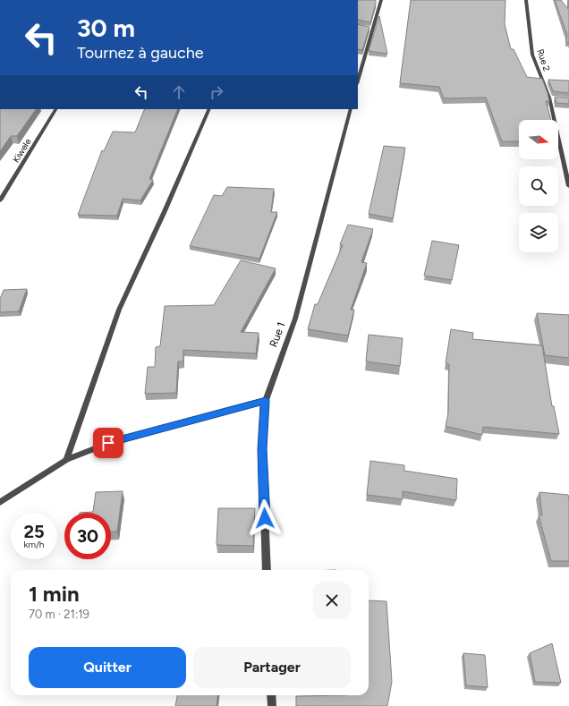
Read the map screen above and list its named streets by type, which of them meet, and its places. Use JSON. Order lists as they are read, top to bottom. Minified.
{"streets":{"street":["Rue 2","Kiwele","Rue 1"]},"north":"right","page":{"turn":["30 m","Tournez à gauche"],"speed":"25 km/h","limit":"30","heading":["1 min","70 m · 21:19"],"buttons":["Quitter","Partager"]}}
